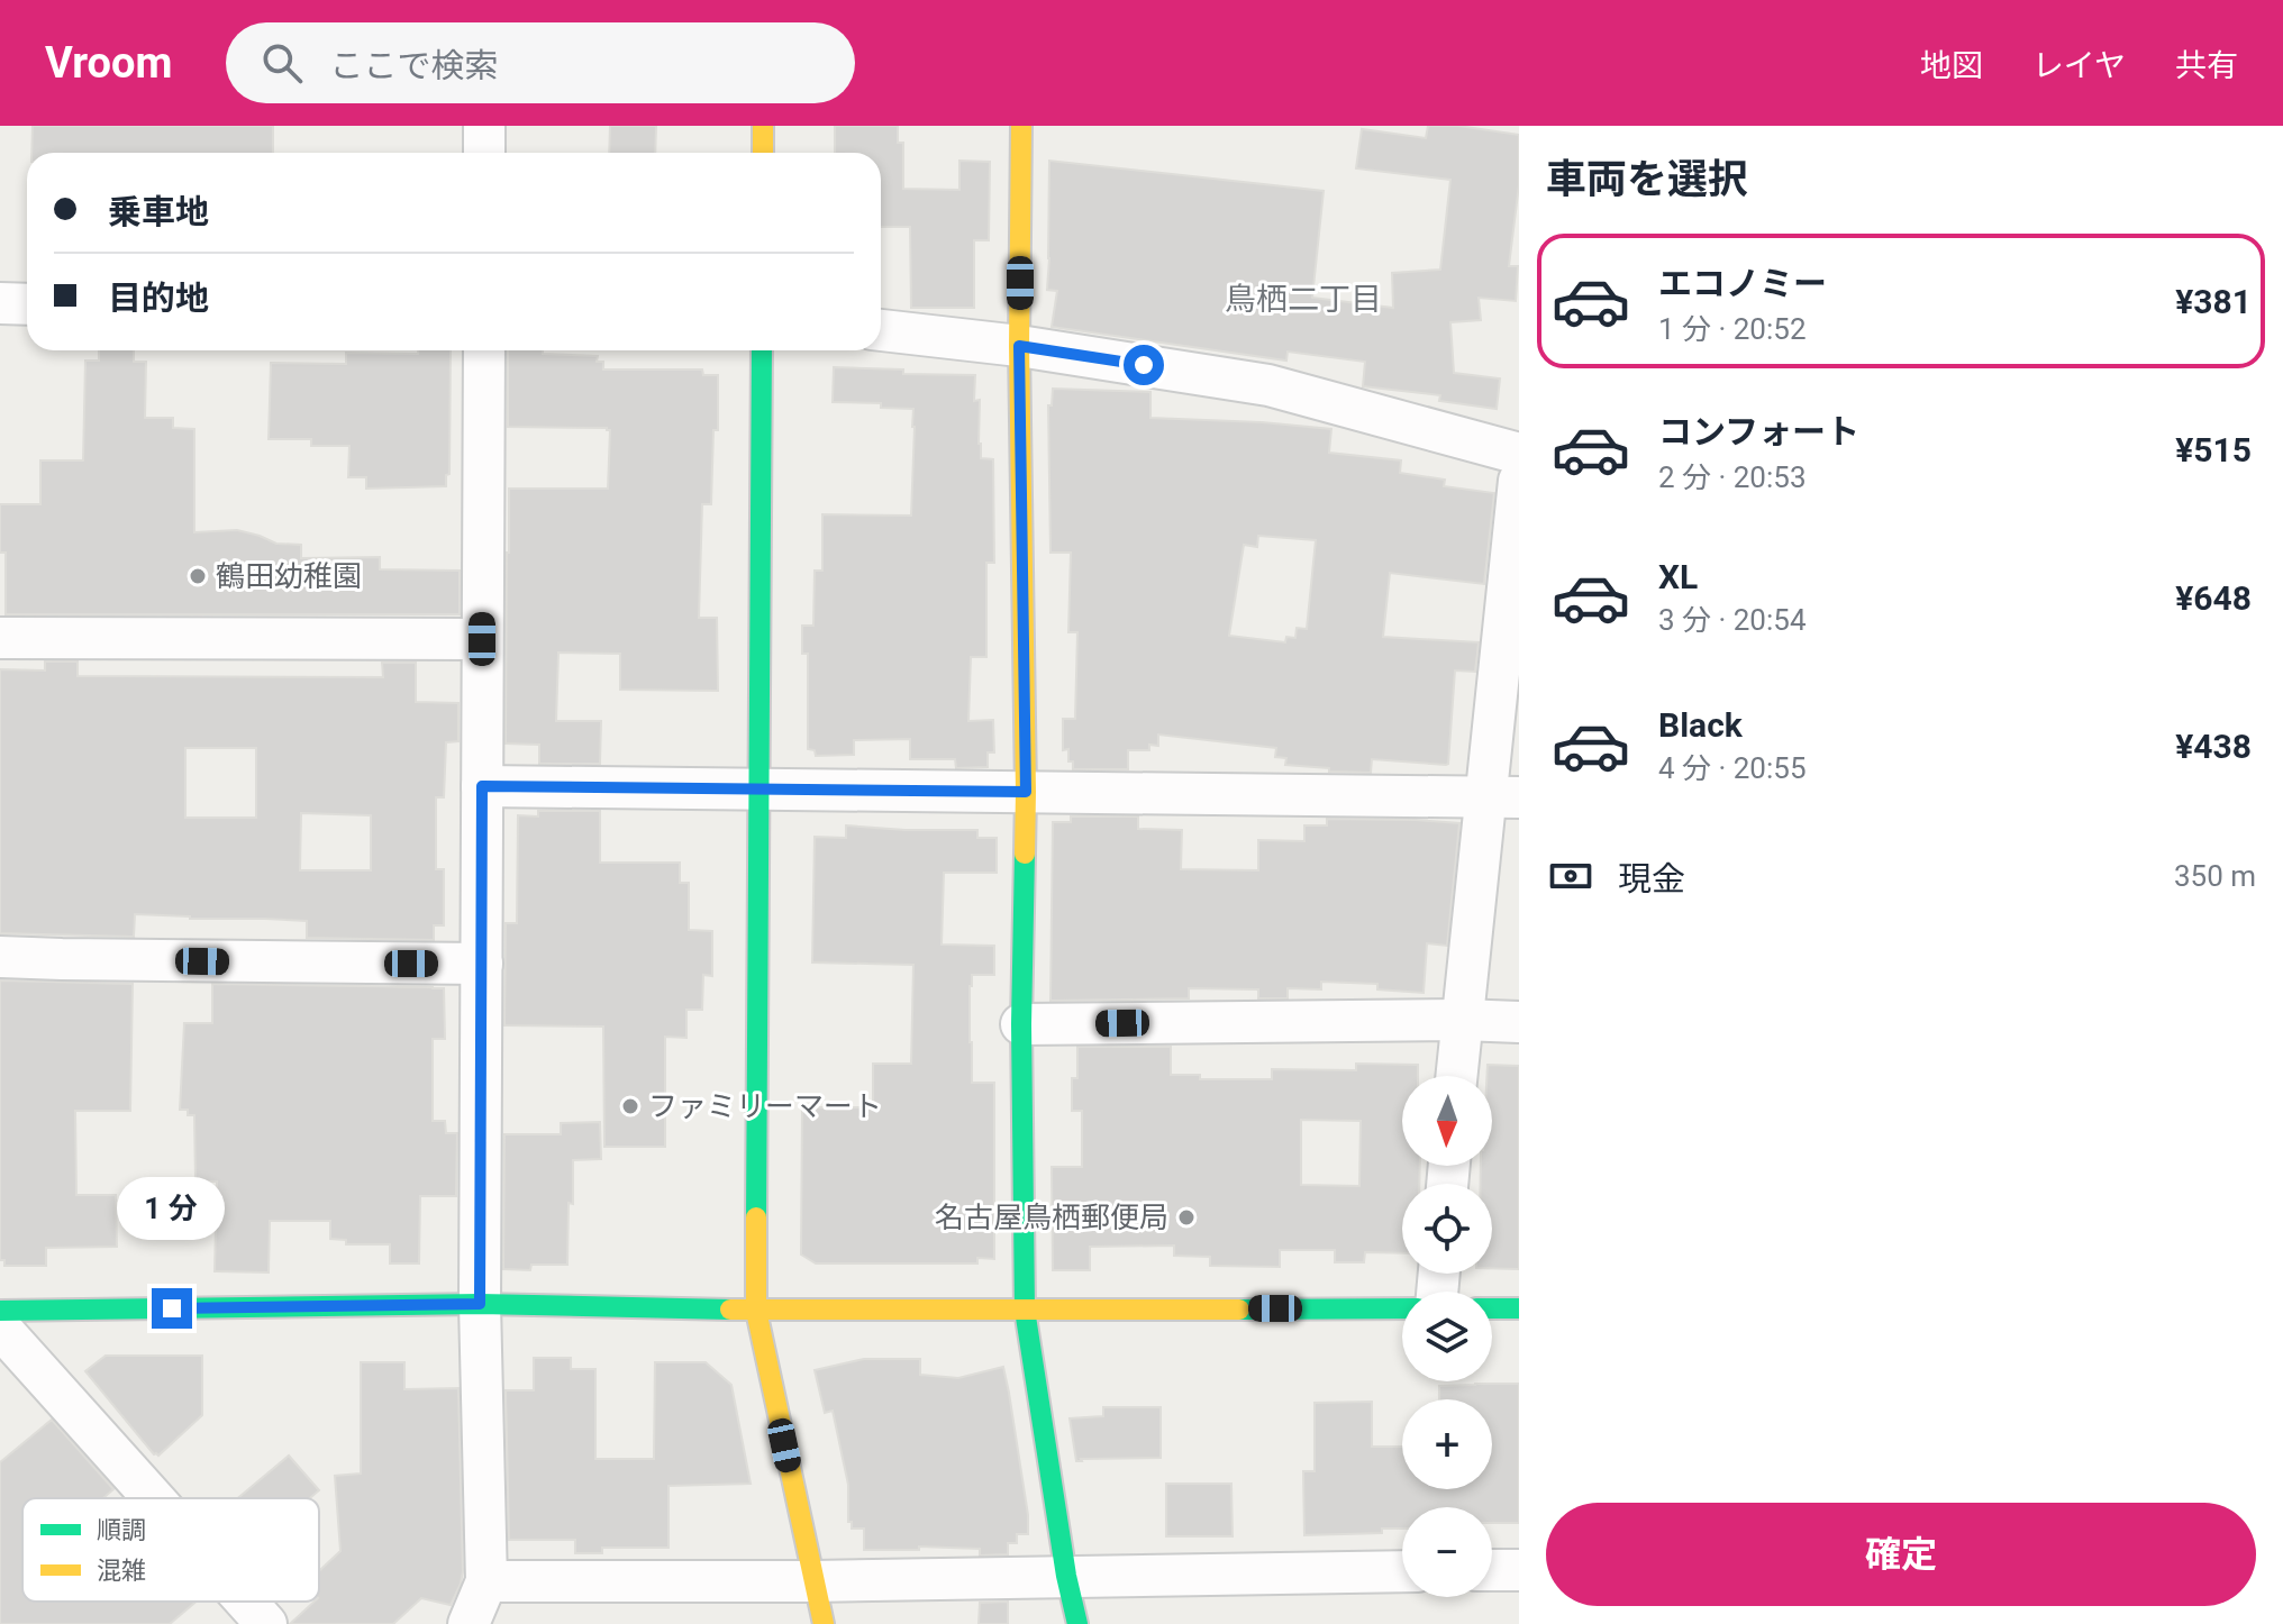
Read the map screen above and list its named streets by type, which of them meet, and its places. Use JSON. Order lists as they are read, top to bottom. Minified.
{"districts":["鳥栖二丁目"],"places":["鶴田幼稚園","ファミリーマート","名古屋鳥栖郵便局"],"legend":["順調","混雑"],"north":"bottom","page":{"header":"Vroom","search":"ここで検索","nav":["地図","レイヤ","共有"],"heading":"車両を選択","banner":["乗車地","目的地"],"list":[{"name":"エコノミー","note":"1 分 · 20:52","value":"¥381"},{"name":"コンフォート","note":"2 分 · 20:53","value":"¥515"},{"name":"XL","note":"3 分 · 20:54","value":"¥648"},{"name":"Black","note":"4 分 · 20:55","value":"¥438"}],"pay":["現金","350 m"],"map_buttons":["+","−"],"bubble":"1 分","buttons":"確定"}}
